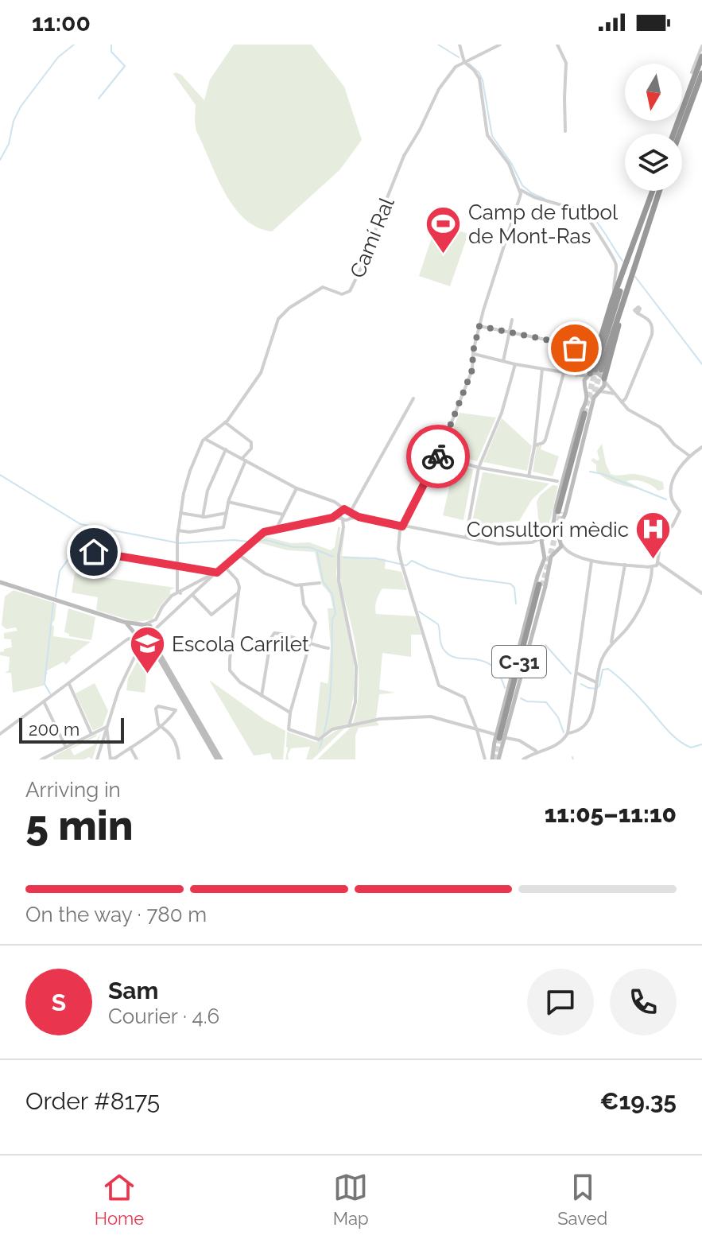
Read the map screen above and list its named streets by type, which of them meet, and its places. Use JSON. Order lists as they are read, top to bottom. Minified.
{"streets":{"highway":["C-31"],"street":["Camí Ral"]},"places":{"sports":["Camp de futbol de Mont-Ras"],"hospital":["Consultori mèdic"],"school or university":["Escola Carrilet"]},"scale_bar":"200 m","north":"bottom","page":{"status":"11:00","scale":"200 m","heading":["5 min","Arriving in","11:05–11:10"],"panel":["Sam","Courier · 4.6","Order #8175","€19.35"],"bar":"On the way · 780 m","round":"S","tabs":["Home","Map","Saved"]}}
